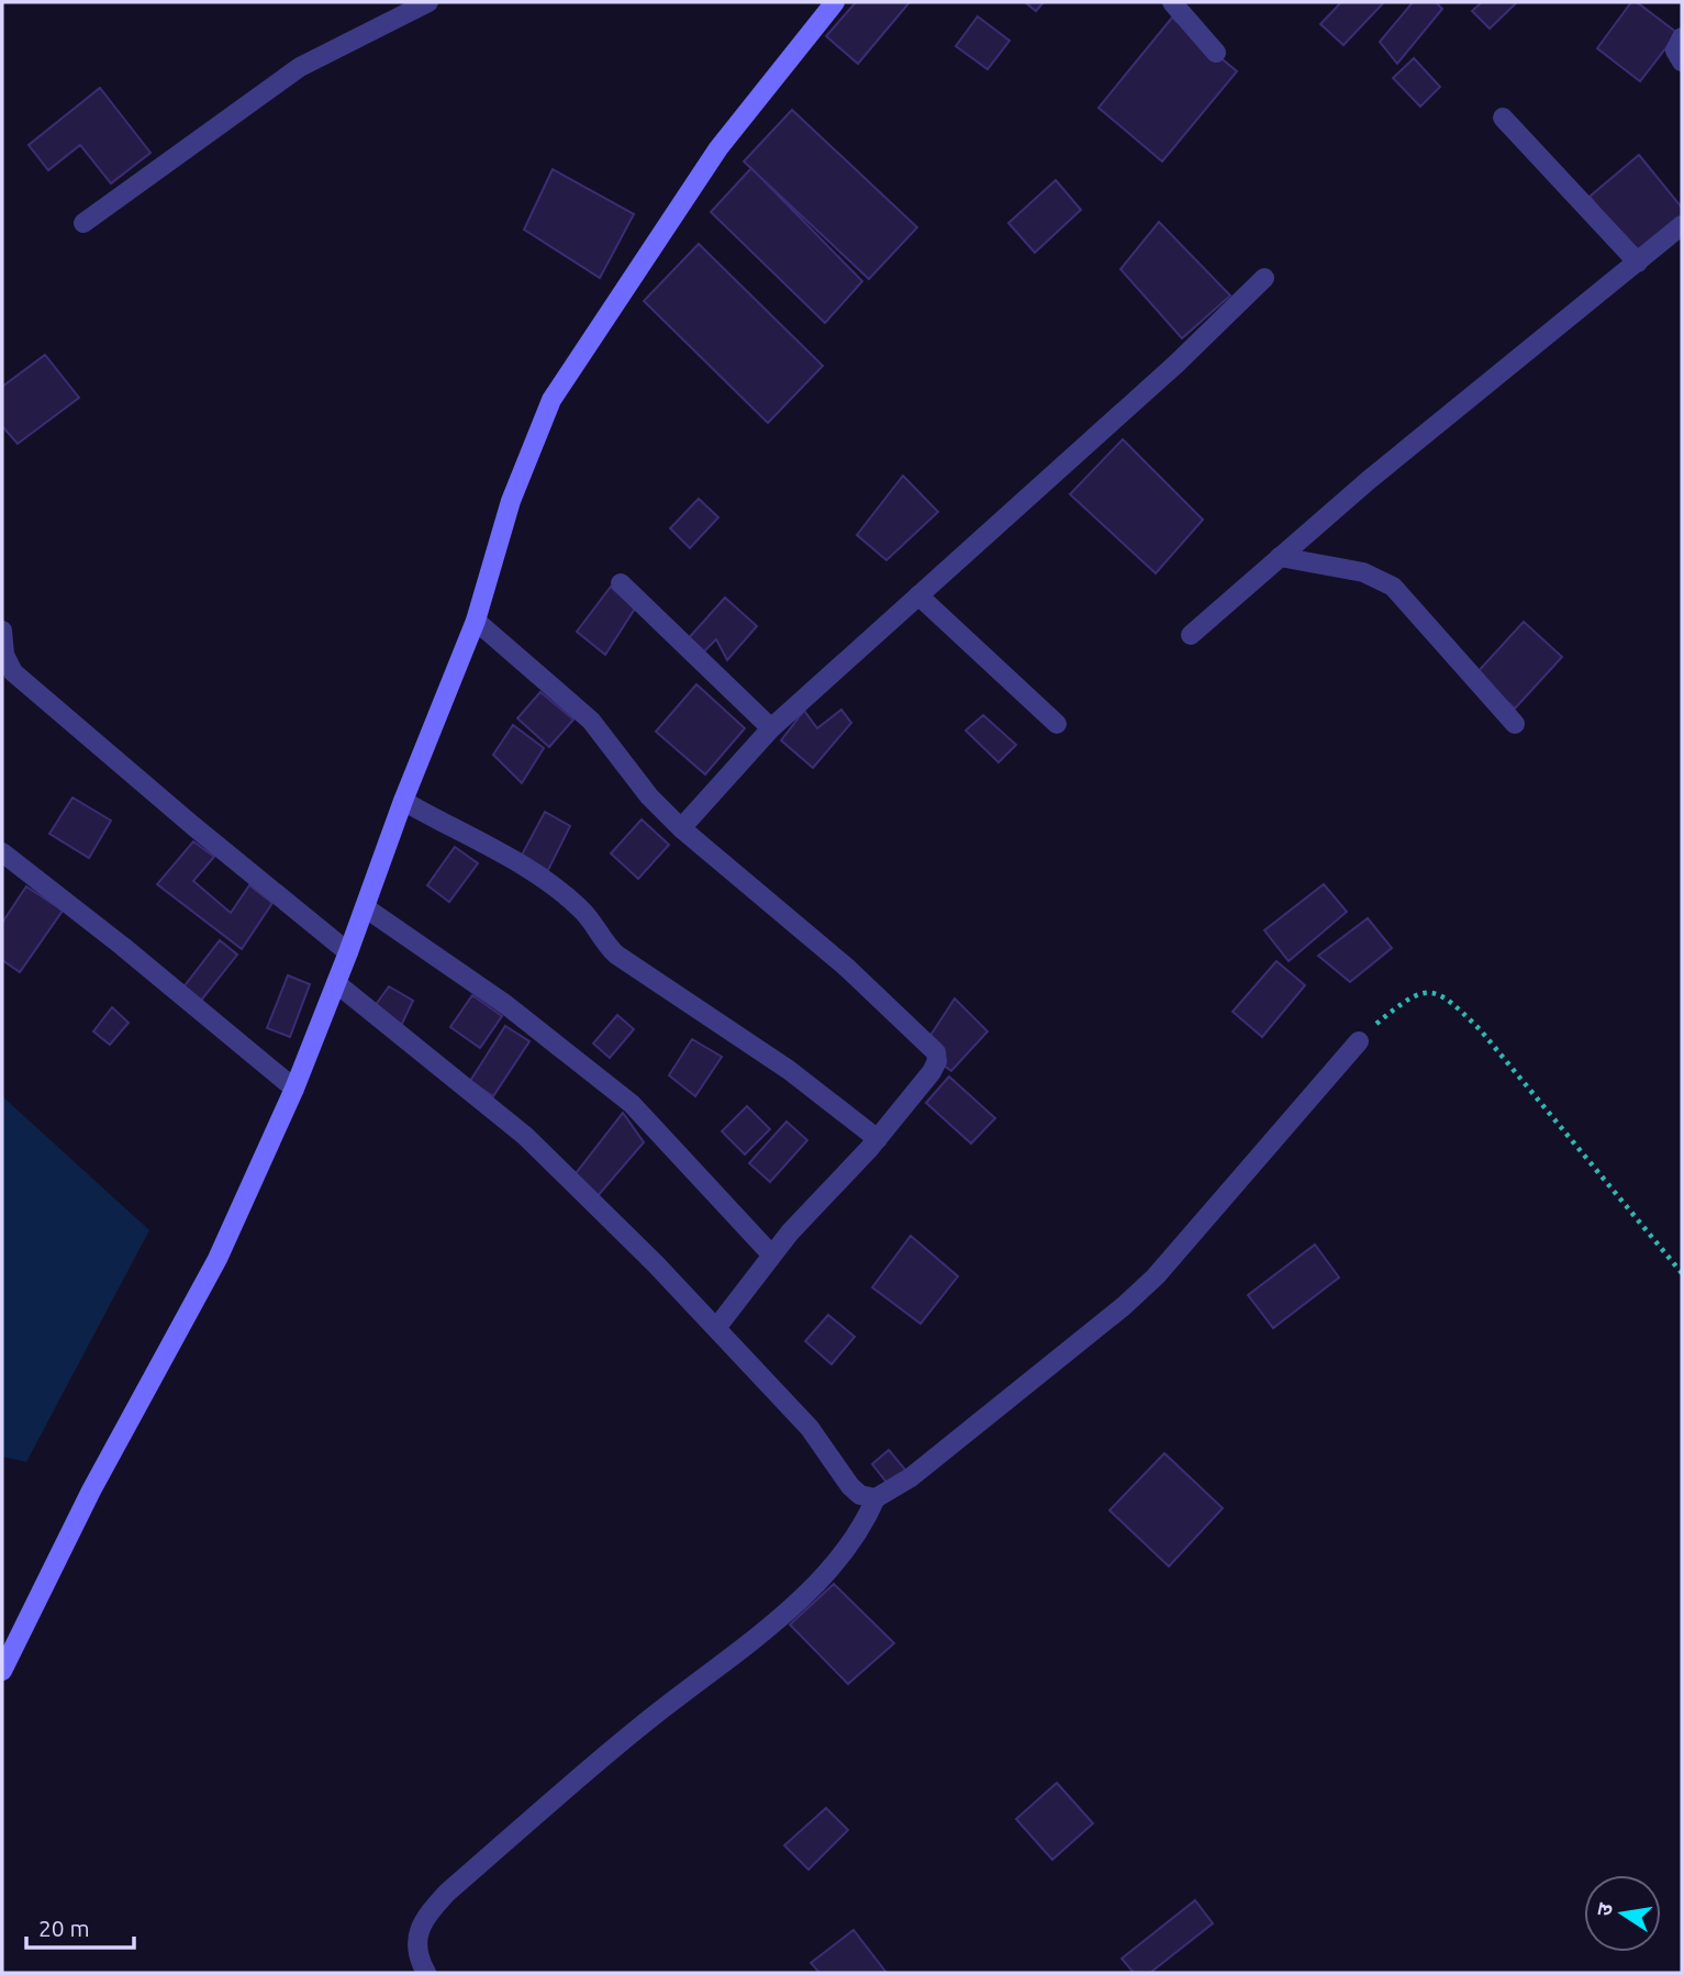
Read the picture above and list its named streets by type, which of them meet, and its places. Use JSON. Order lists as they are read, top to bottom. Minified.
{"scale_bar":"20 m","north":"left"}
